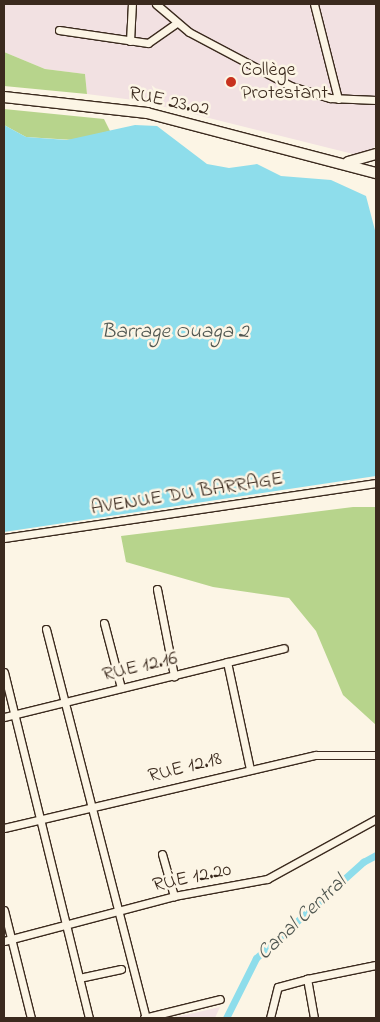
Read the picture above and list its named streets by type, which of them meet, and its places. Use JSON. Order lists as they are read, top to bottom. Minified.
{"streets":{"street":["RUE 23.02","AVENUE DU BARRAGE","RUE 12.16","RUE 12.18","RUE 12.20"]},"water":["Barrage Ouaga 2","Canal Central"],"places":["Collège Protestant"]}
